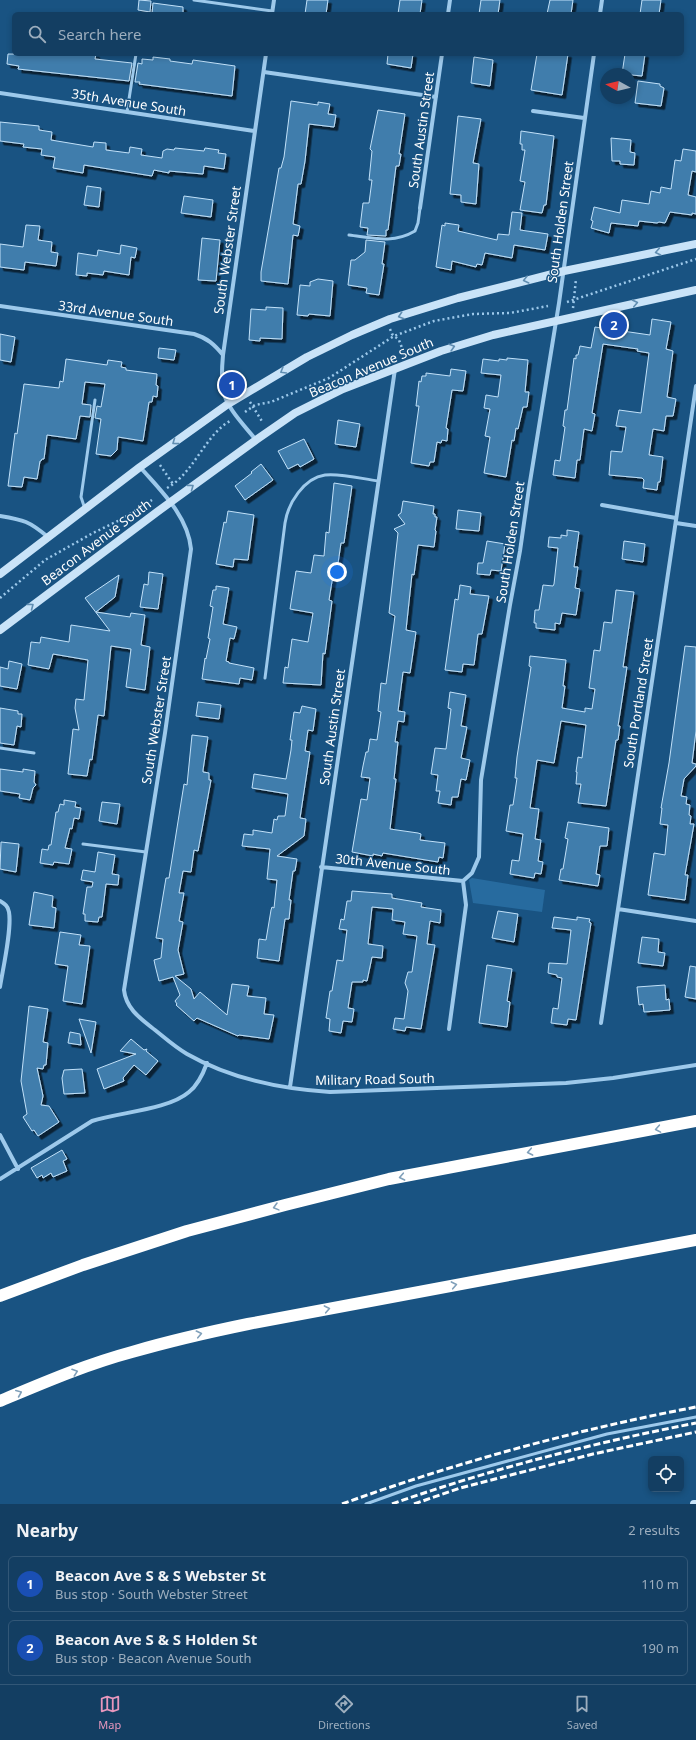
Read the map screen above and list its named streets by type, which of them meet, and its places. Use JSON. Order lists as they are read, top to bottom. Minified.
{"streets":{"main road":["Beacon Avenue South"],"street":["35th Avenue South","South Austin Street","South Holden Street","South Webster Street","33rd Avenue South","South Portland Street","30th Avenue South","Military Road South"]},"crossings":[["35th Avenue South","South Webster Street"],["South Austin Street","Beacon Avenue South"],["South Austin Street","30th Avenue South"],["South Austin Street","Military Road South"],["South Holden Street","Beacon Avenue South"],["South Holden Street","30th Avenue South"],["South Webster Street","33rd Avenue South"],["South Webster Street","Beacon Avenue South"],["South Webster Street","Military Road South"]],"north":"left","page":{"search":"Search here","pins":["2","1"],"heading":["Nearby","2 results"],"list":[{"mark":"1","name":"Beacon Ave S & S Webster St","note":"Bus stop · South Webster Street","value":"110 m"},{"mark":"2","name":"Beacon Ave S & S Holden St","note":"Bus stop · Beacon Avenue South","value":"190 m"}],"nav":["Map","Directions","Saved"]}}
